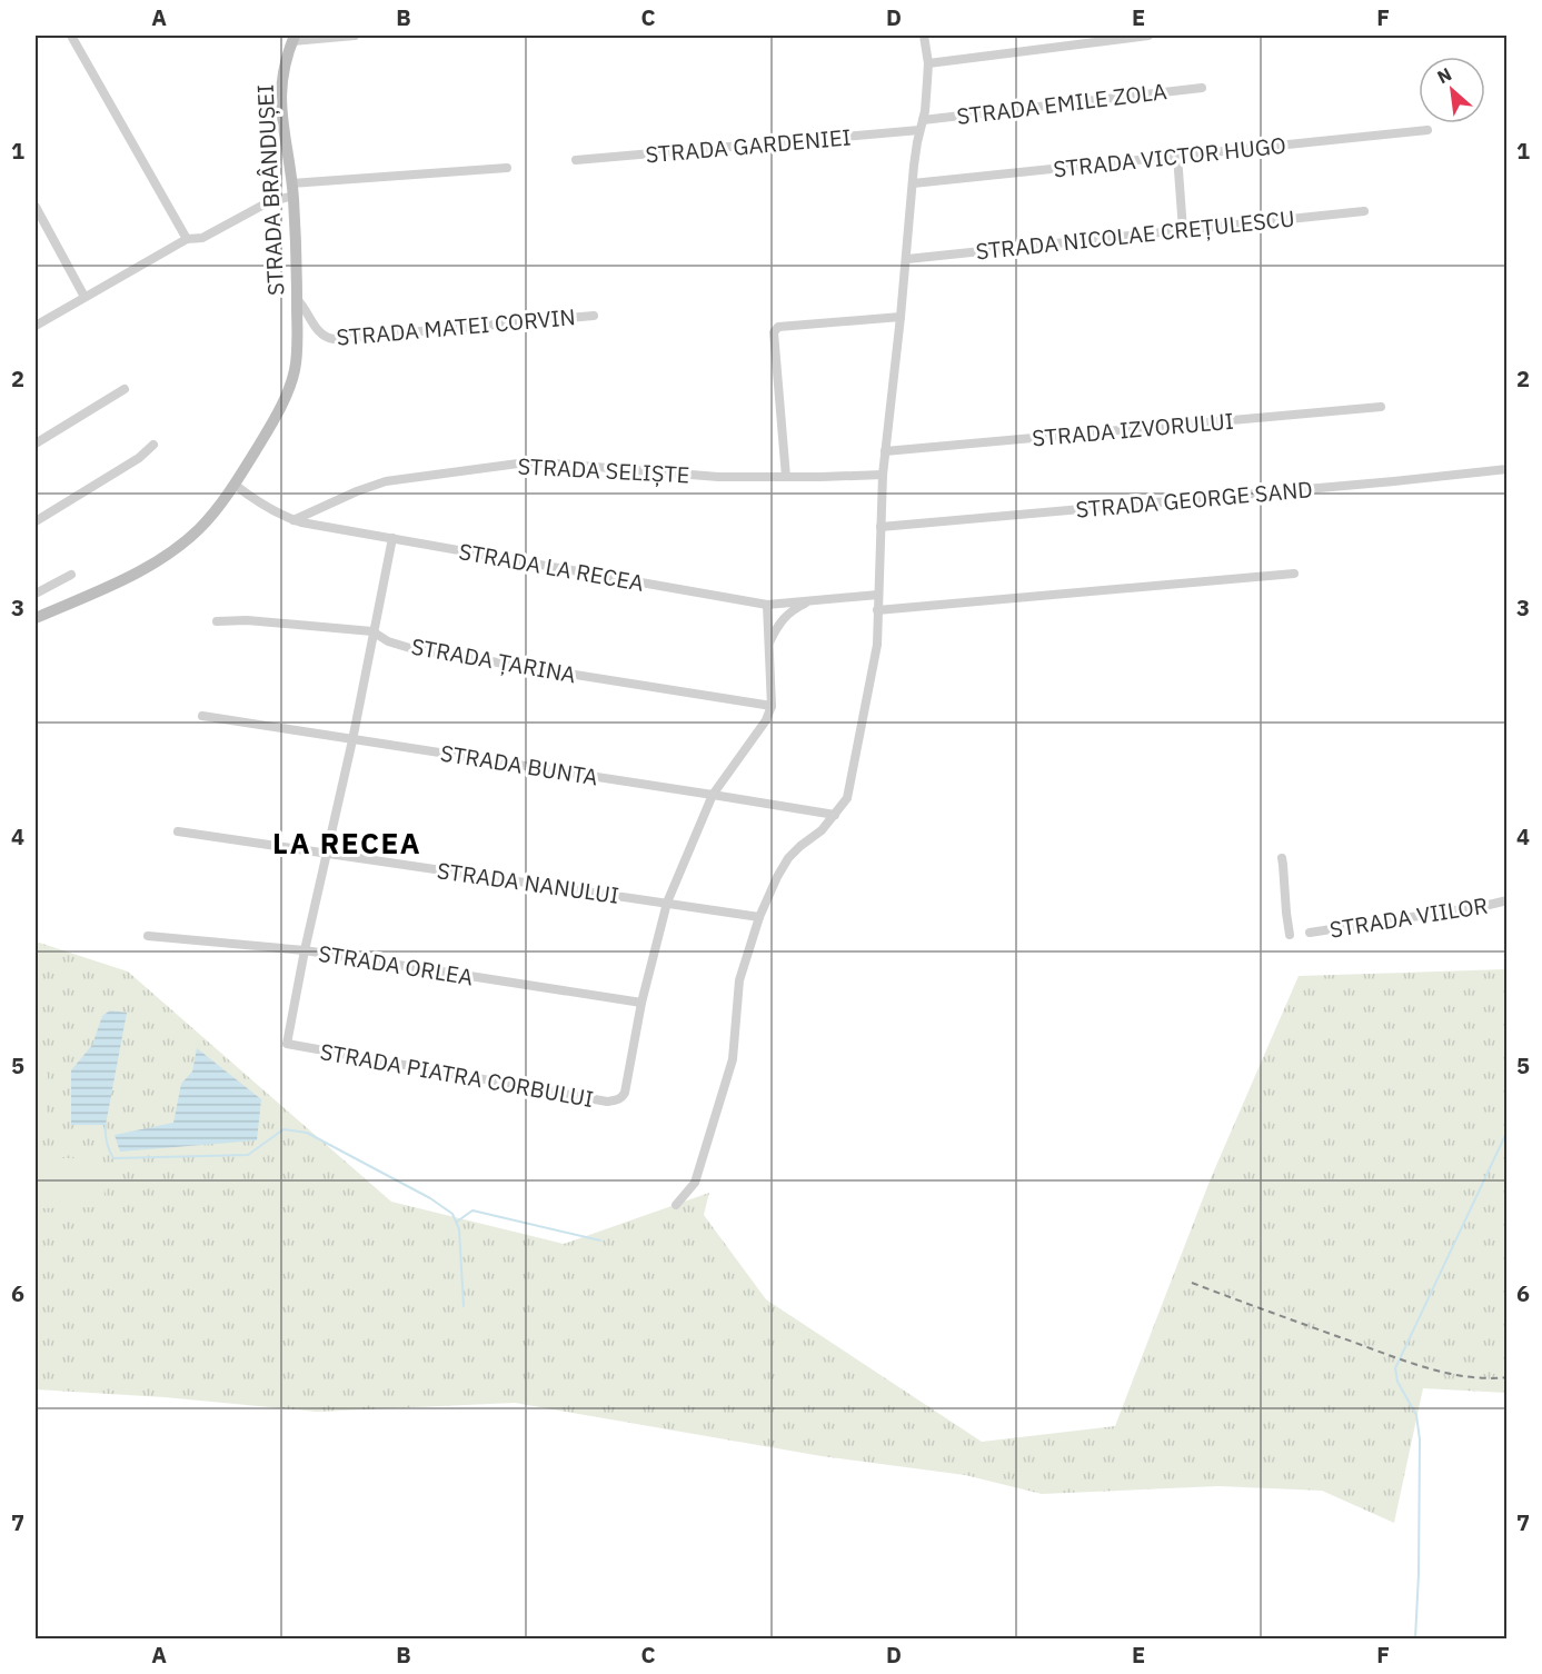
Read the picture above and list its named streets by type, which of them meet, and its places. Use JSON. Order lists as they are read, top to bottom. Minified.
{"streets":{"main road":["STRADA BRÂNDUȘEI"],"street":["STRADA EMILE ZOLA","STRADA GARDENIEI","STRADA VICTOR HUGO","STRADA NICOLAE CREȚULESCU","STRADA MATEI CORVIN","STRADA IZVORULUI","STRADA SELIȘTE","STRADA GEORGE SAND","STRADA LA RECEA","STRADA ȚARINA","STRADA BUNTA","STRADA NANULUI","STRADA VIILOR","STRADA ORLEA","STRADA PIATRA CORBULUI"]},"crossings":[["STRADA BRÂNDUȘEI","STRADA MATEI CORVIN"],["STRADA BRÂNDUȘEI","STRADA LA RECEA"],["STRADA SELIȘTE","STRADA LA RECEA"],["STRADA ȚARINA","STRADA PIATRA CORBULUI"],["STRADA BUNTA","STRADA PIATRA CORBULUI"],["STRADA NANULUI","STRADA PIATRA CORBULUI"],["STRADA ORLEA","STRADA PIATRA CORBULUI"]],"districts":["LA RECEA"],"north":"top left","grid":{"columns":["A","B","C","D","E","F"],"rows":["1","2","3","4","5","6","7"]}}
